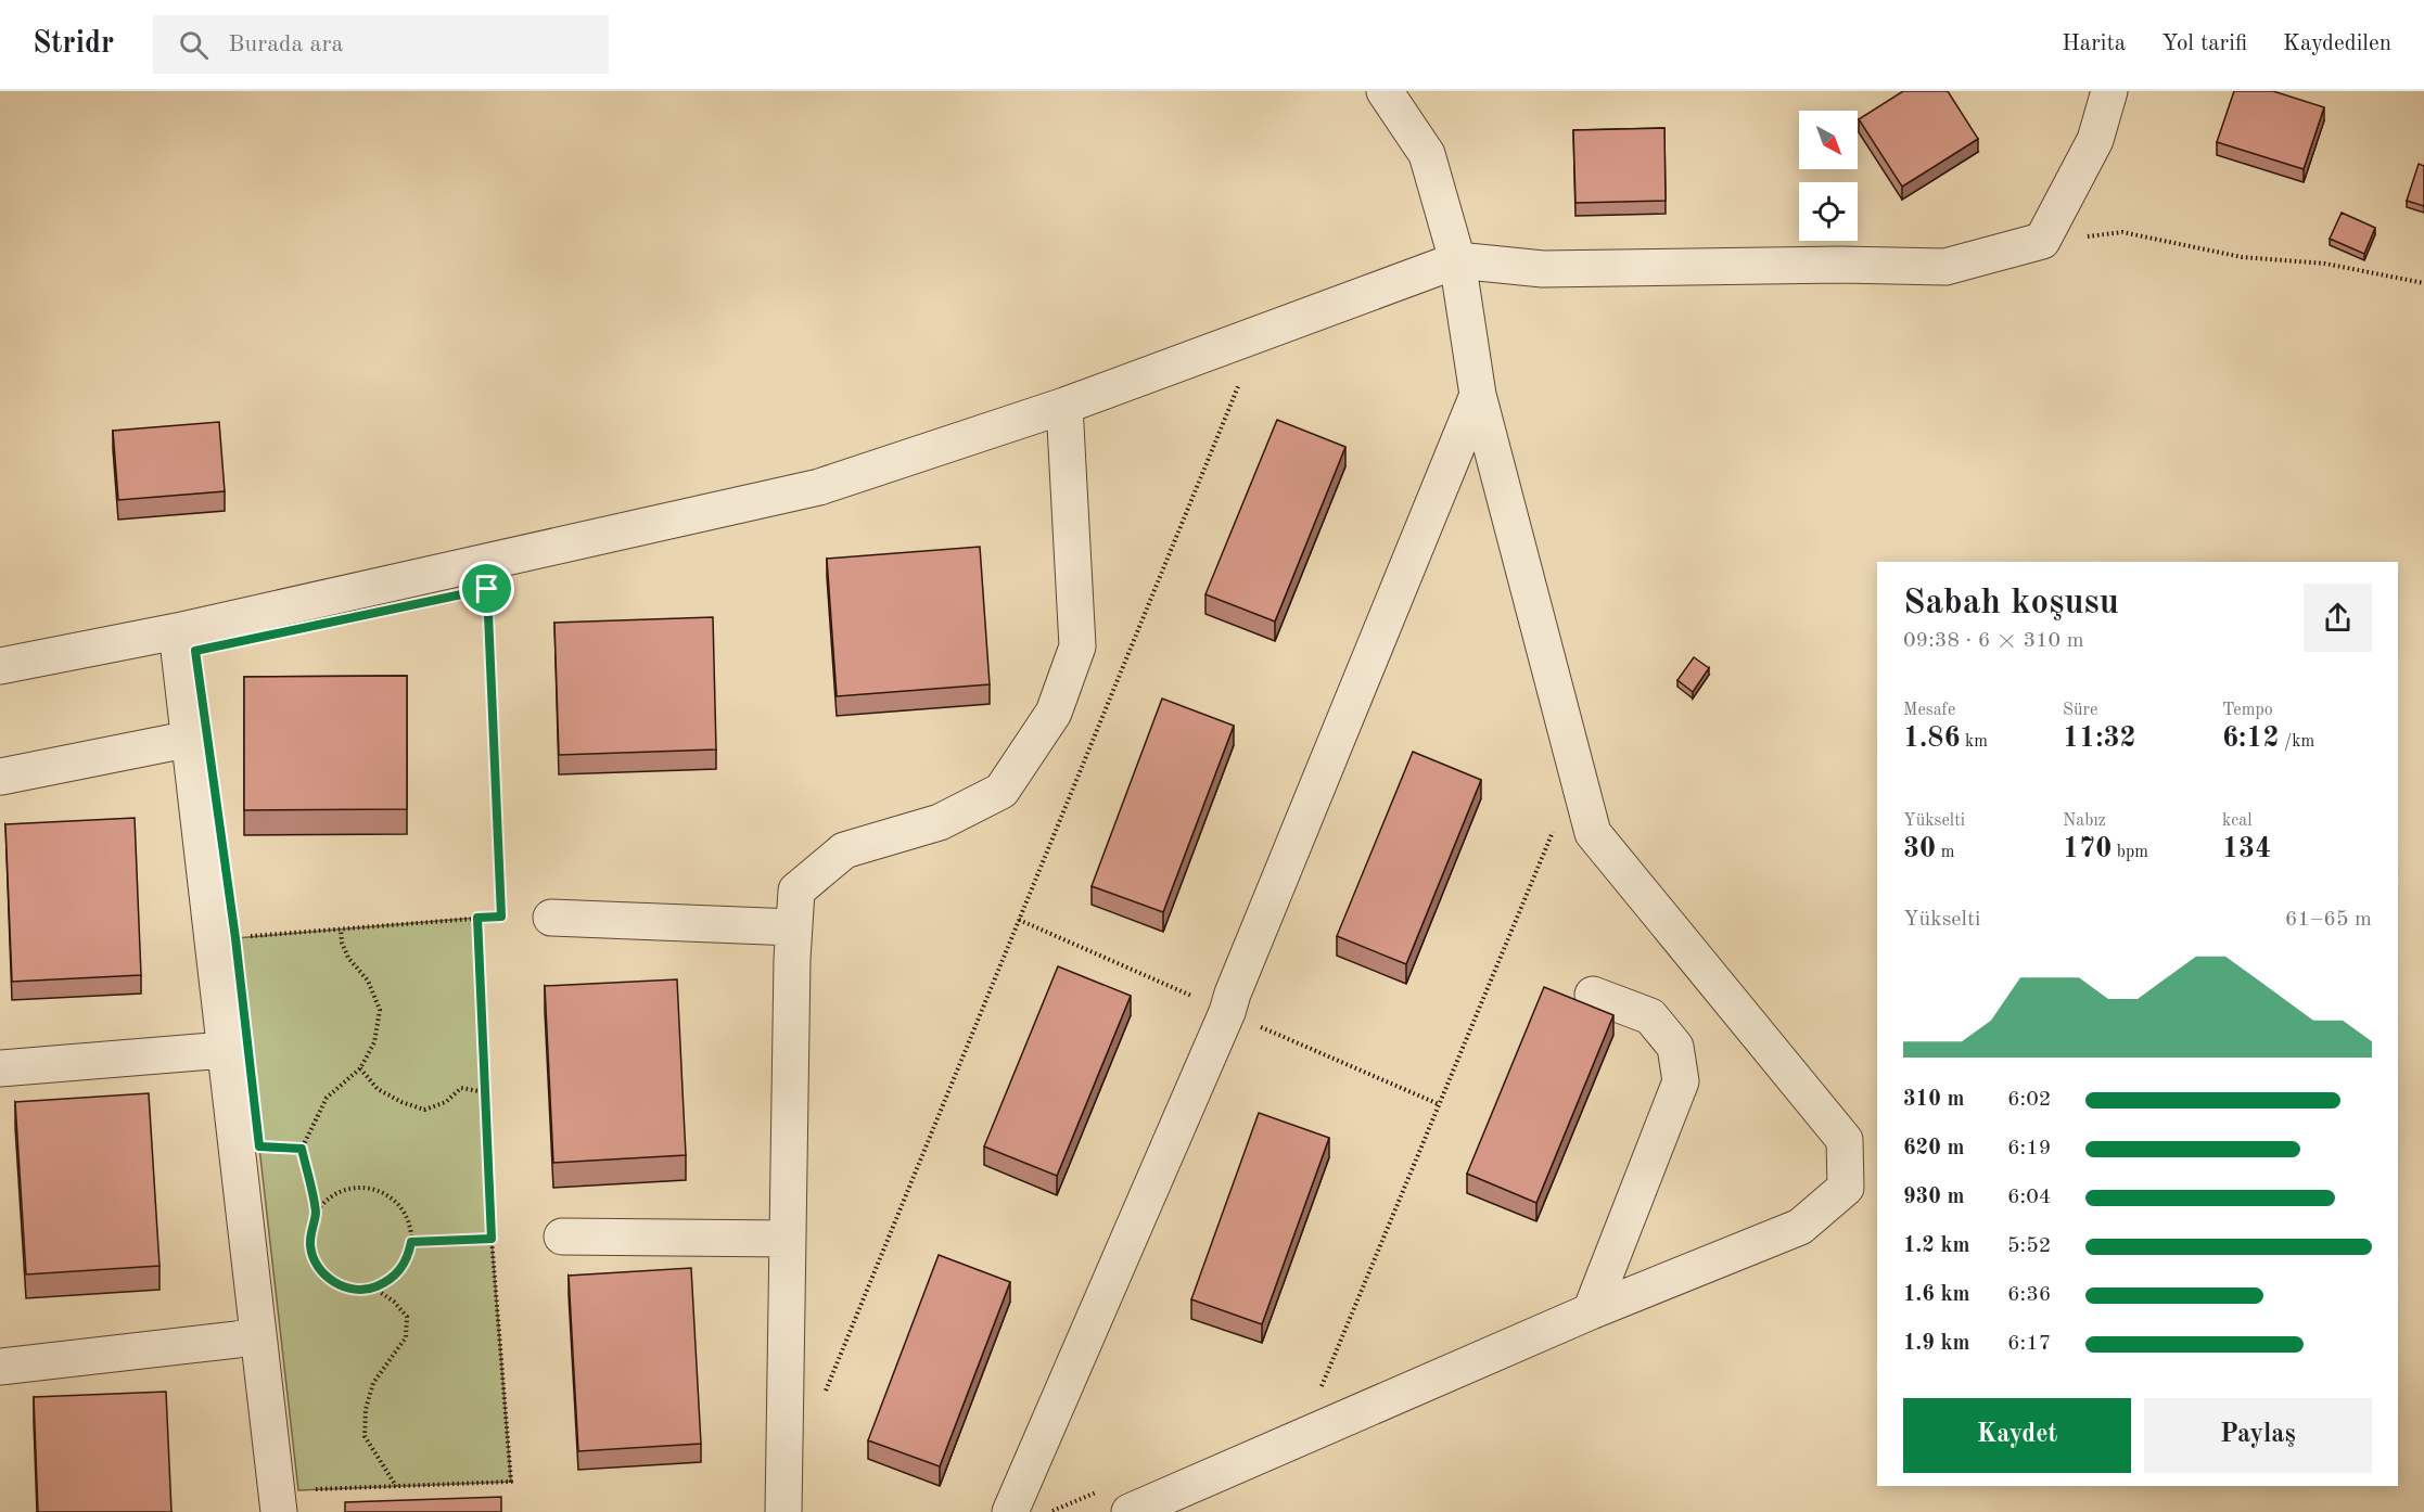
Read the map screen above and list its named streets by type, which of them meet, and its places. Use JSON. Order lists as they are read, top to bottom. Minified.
{"north":"bottom right","page":{"header":"Stridr","search":"Burada ara","nav":["Harita","Yol tarifi","Kaydedilen"],"heading":["Sabah koşusu","09:38 · 6 × 310 m"],"stats":[["Mesafe","1.86 km"],["Süre","11:32"],["Tempo","6:12 /km"],["Yükselti","30 m"],["Nabız","170 bpm"],["kcal","134"]],"chart":["Yükselti","61–65 m"],"list":[{"name":"310 m","note":"6:02"},{"name":"620 m","note":"6:19"},{"name":"930 m","note":"6:04"},{"name":"1.2 km","note":"5:52"},{"name":"1.6 km","note":"6:36"},{"name":"1.9 km","note":"6:17"}],"buttons":["Kaydet","Paylaş"]}}
